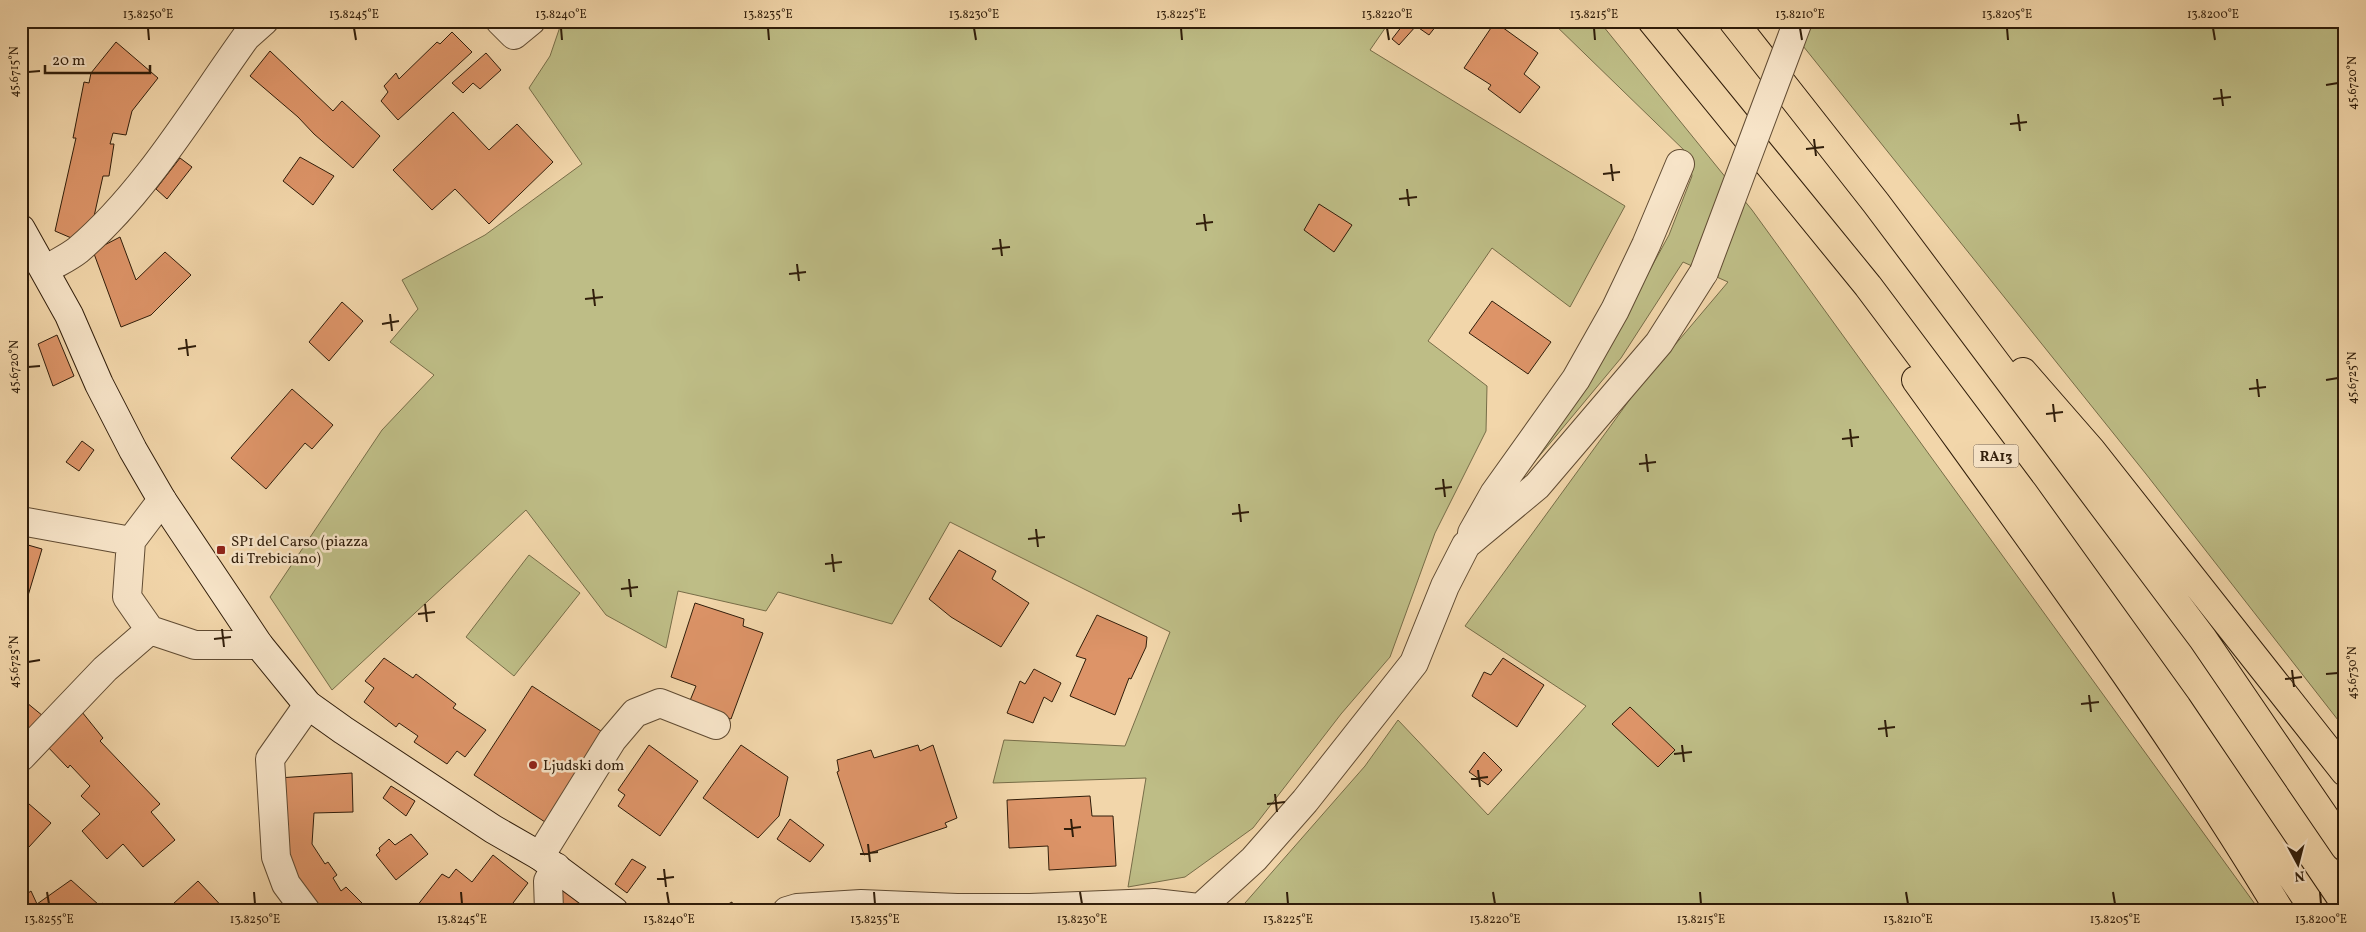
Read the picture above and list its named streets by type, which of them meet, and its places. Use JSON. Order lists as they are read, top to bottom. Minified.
{"streets":{"highway":["RA13"]},"places":{"transit":["SP1 del Carso (piazza di Trebiciano)"],"other":["Ljudski dom"]},"scale_bar":"20 m","north":"bottom","coordinates":["13.8250°E","13.8245°E","13.8240°E","13.8235°E","13.8230°E","13.8225°E","13.8220°E","13.8215°E","13.8210°E","13.8205°E","13.8200°E","45.6715°N","45.6720°N","45.6725°N","45.6730°N","13.8255°E"]}
